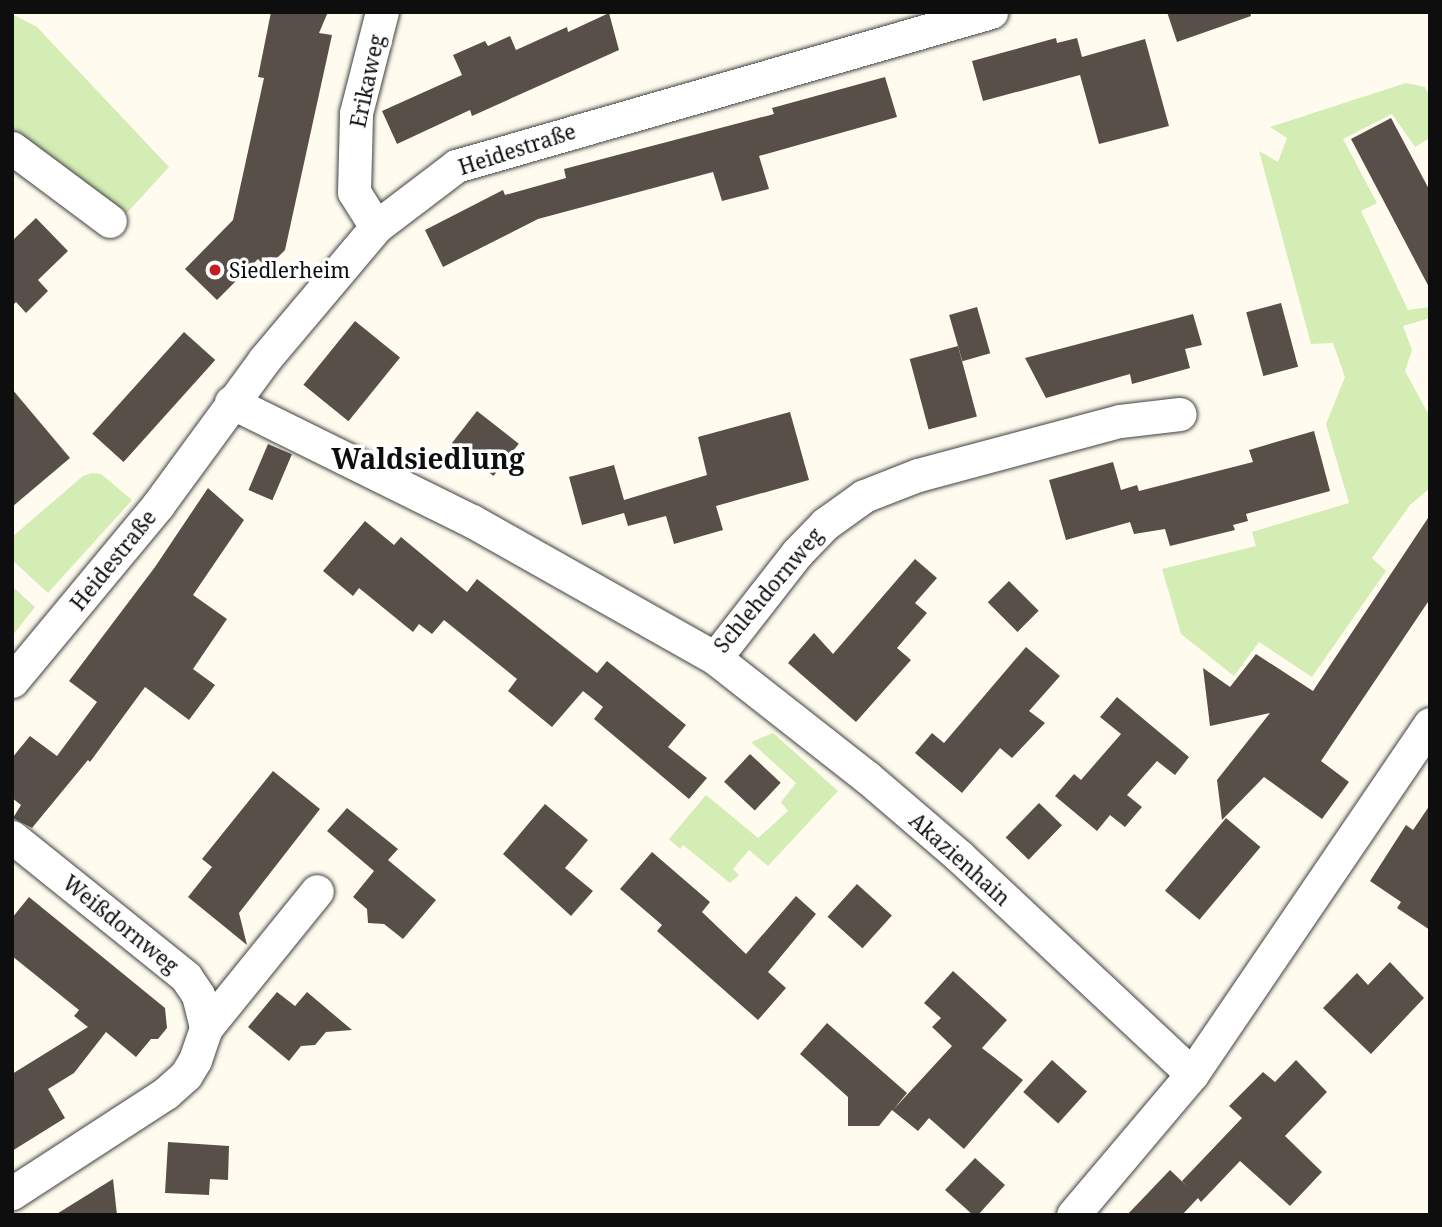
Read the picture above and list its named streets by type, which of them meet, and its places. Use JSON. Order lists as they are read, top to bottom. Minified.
{"streets":{"street":["Erikaweg","Heidestraße","Schlehdornweg","Akazienhain","Weißdornweg"]},"crossings":[["Erikaweg","Heidestraße"],["Heidestraße","Schlehdornweg"],["Schlehdornweg","Akazienhain"]],"districts":["Waldsiedlung"],"places":["Siedlerheim"]}
